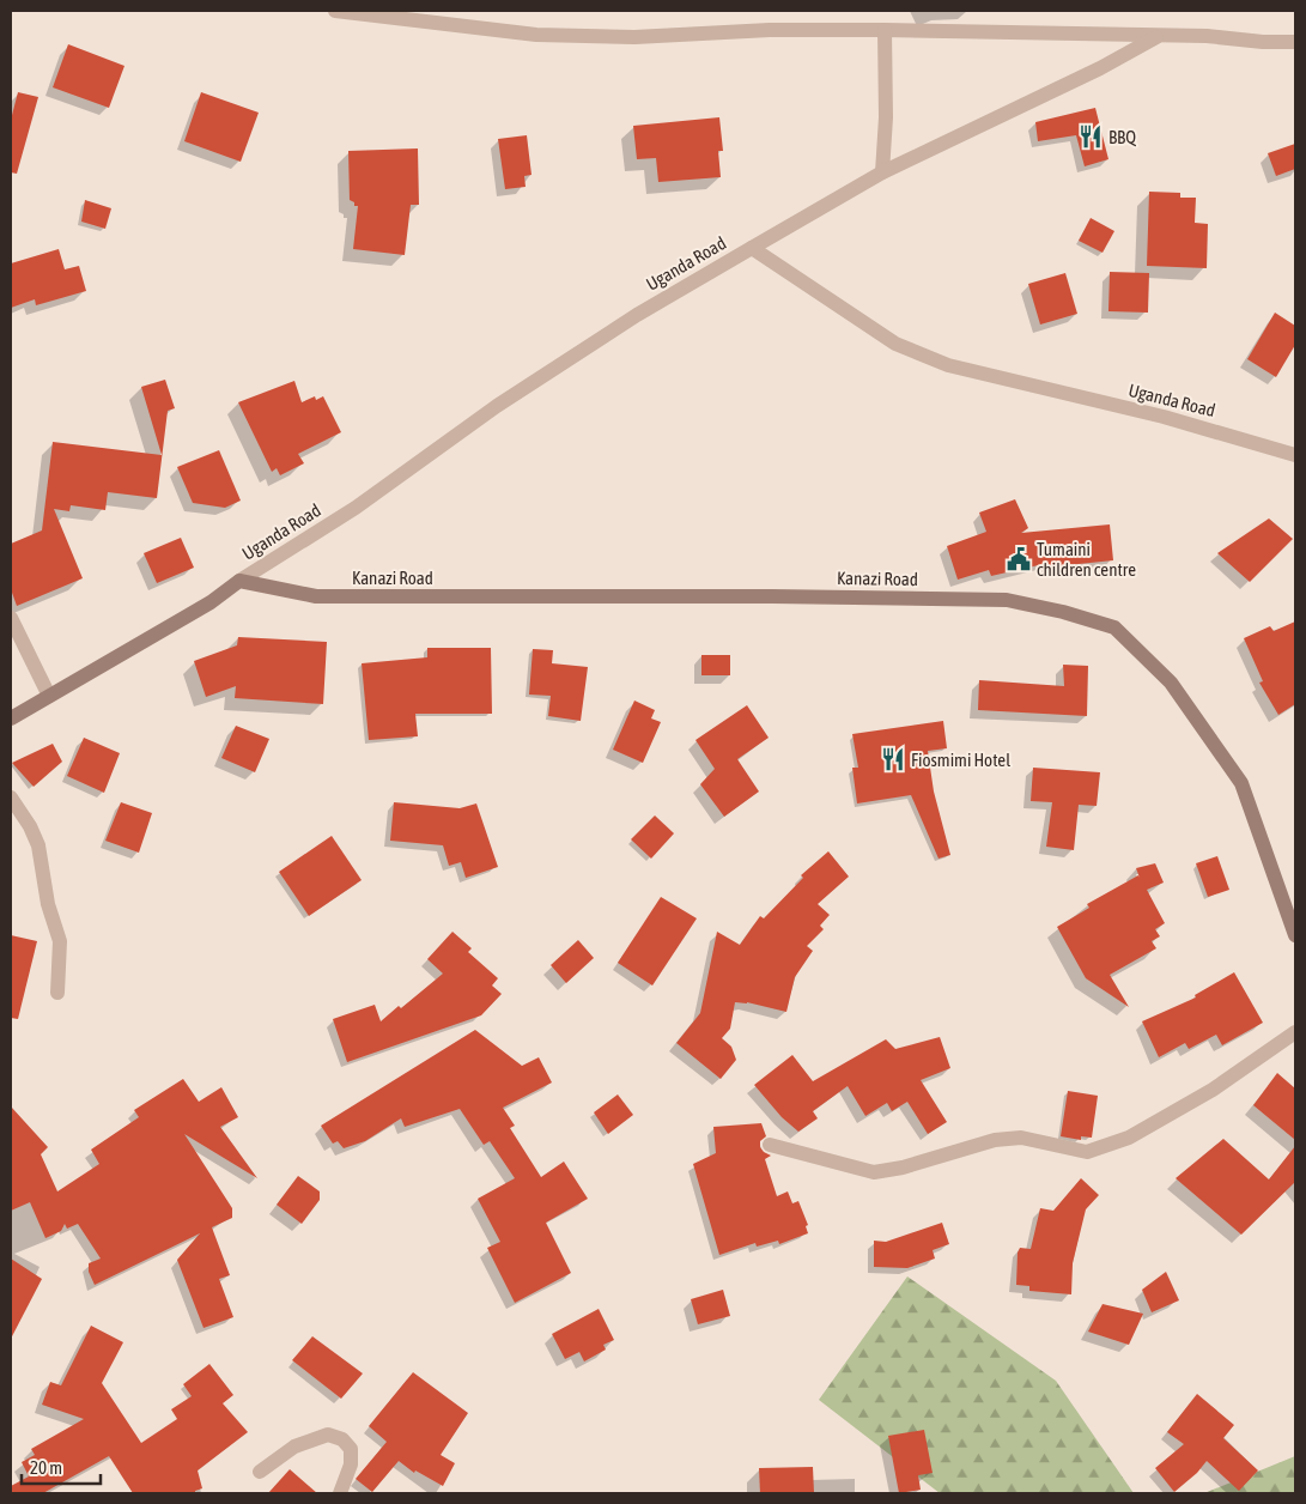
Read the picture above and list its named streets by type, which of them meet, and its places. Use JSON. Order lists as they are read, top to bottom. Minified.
{"streets":{"main road":["Uganda Road","Kanazi Road"]},"crossings":[["Uganda Road","Kanazi Road"]],"places":{"restaurant":["BBQ","Fiosmimi Hotel"],"public building":["Tumaini children centre"]},"scale_bar":"20 m"}
